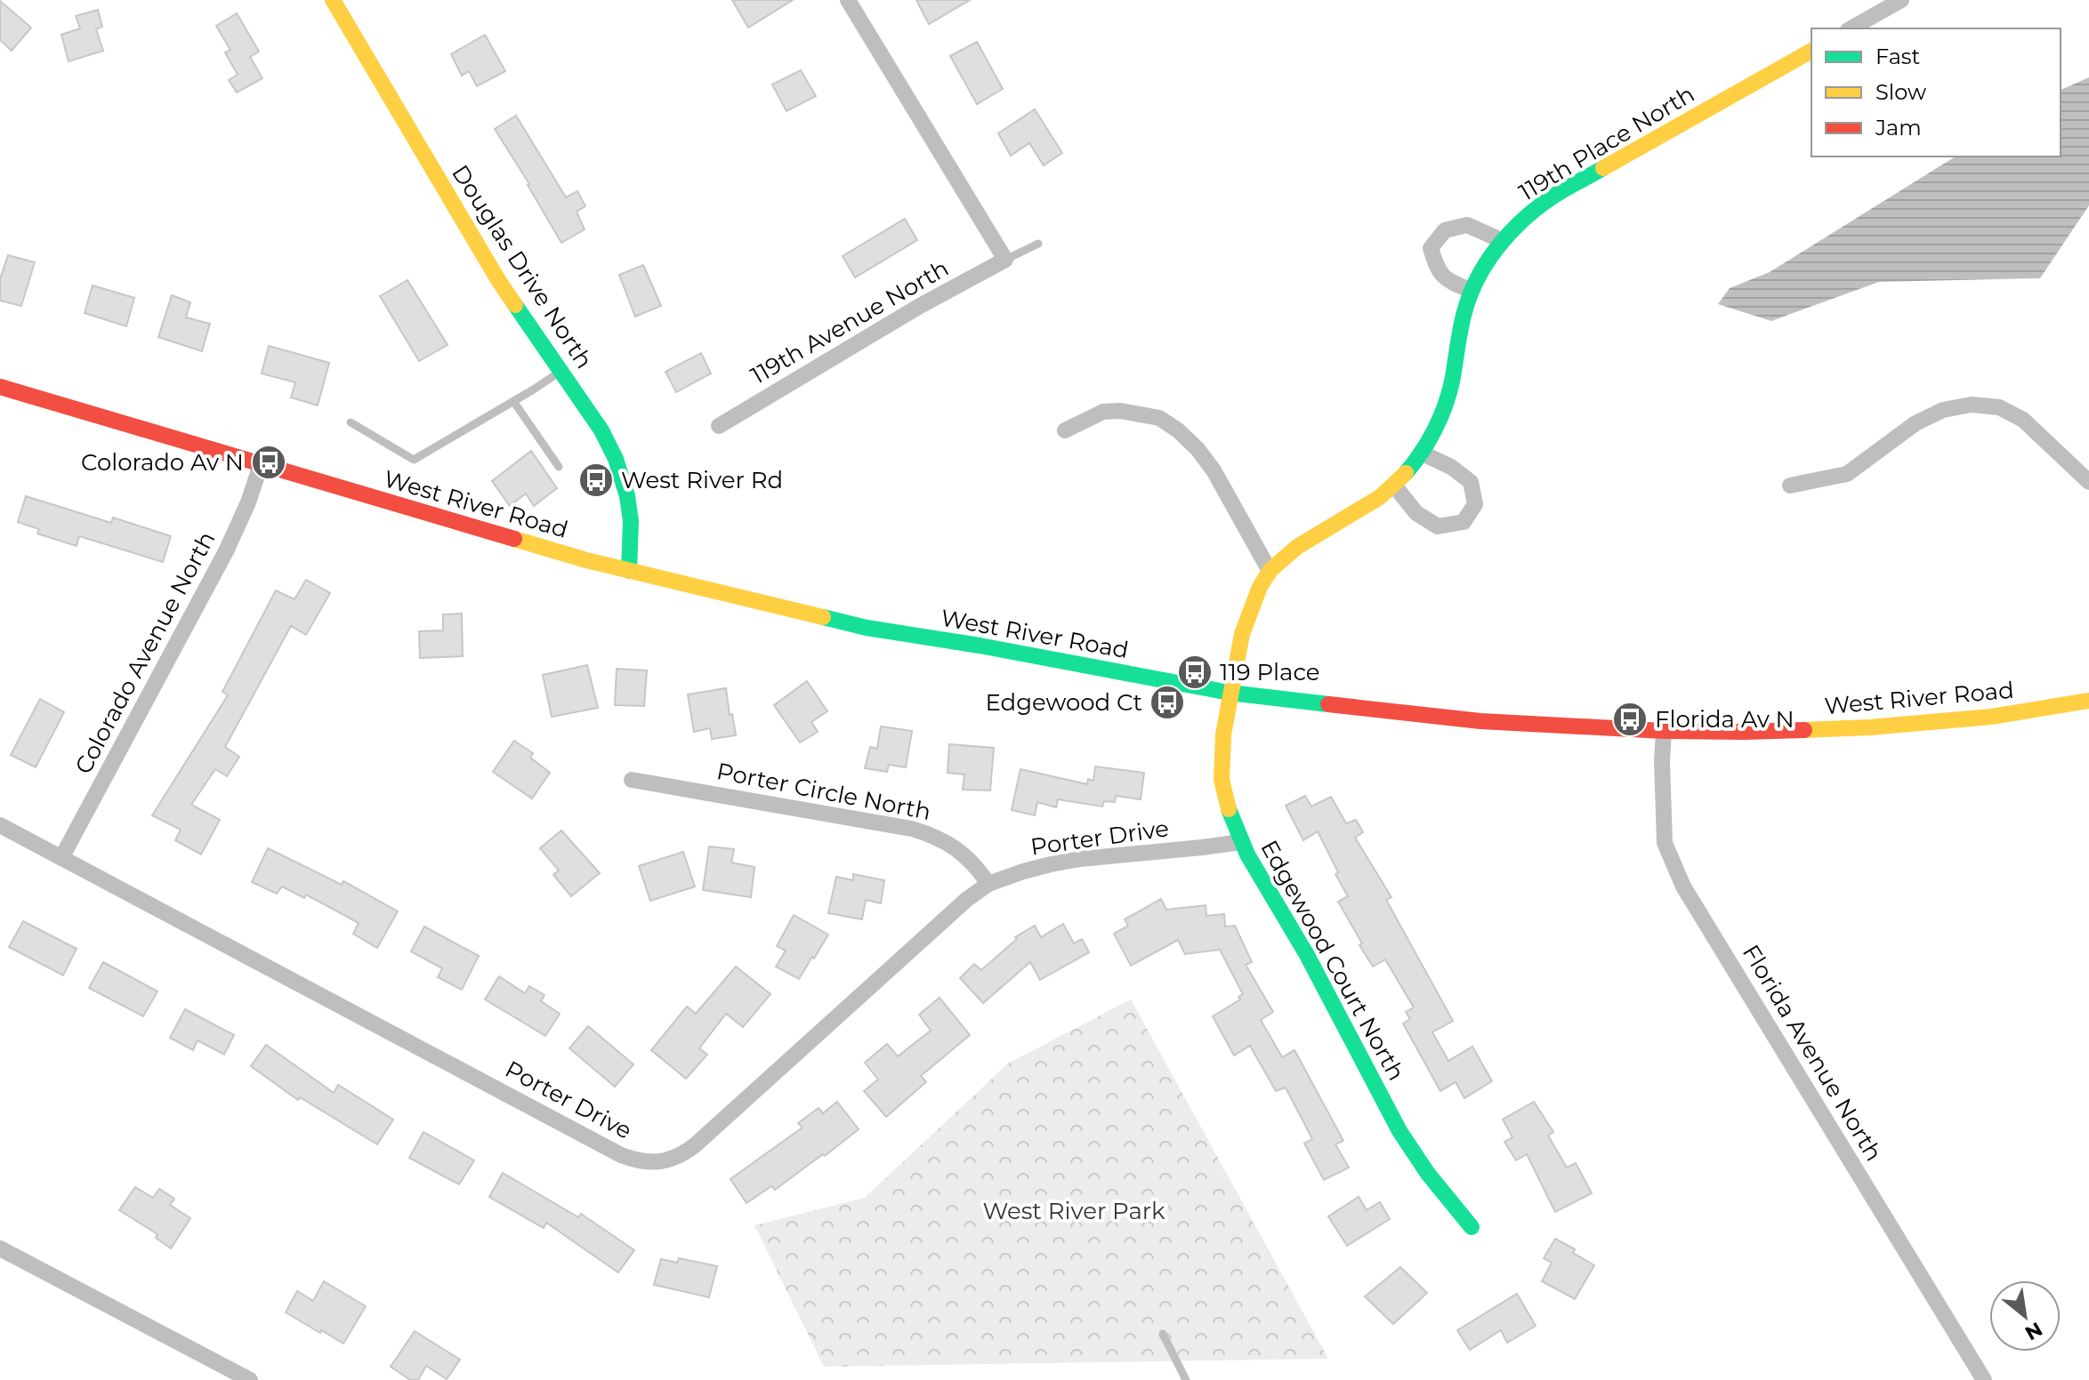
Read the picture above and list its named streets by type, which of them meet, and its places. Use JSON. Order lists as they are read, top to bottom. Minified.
{"streets":{"main road":["119th Place North","Douglas Drive North","West River Road","Edgewood Court North"],"street":["119th Avenue North","Colorado Avenue North","Porter Circle North","Porter Drive","Florida Avenue North"]},"crossings":[["119th Place North","West River Road"],["119th Place North","Edgewood Court North"],["Douglas Drive North","West River Road"],["West River Road","Colorado Avenue North"],["West River Road","Edgewood Court North"],["West River Road","Florida Avenue North"],["Colorado Avenue North","Porter Drive"],["Porter Circle North","Porter Drive"],["Porter Drive","Edgewood Court North"]],"parks":["West River Park"],"places":{"bus stop":["Colorado Av N","West River Rd","119 Place","Edgewood Ct","Florida Av N"]},"legend":["Fast","Slow","Jam"],"north":"bottom right"}
